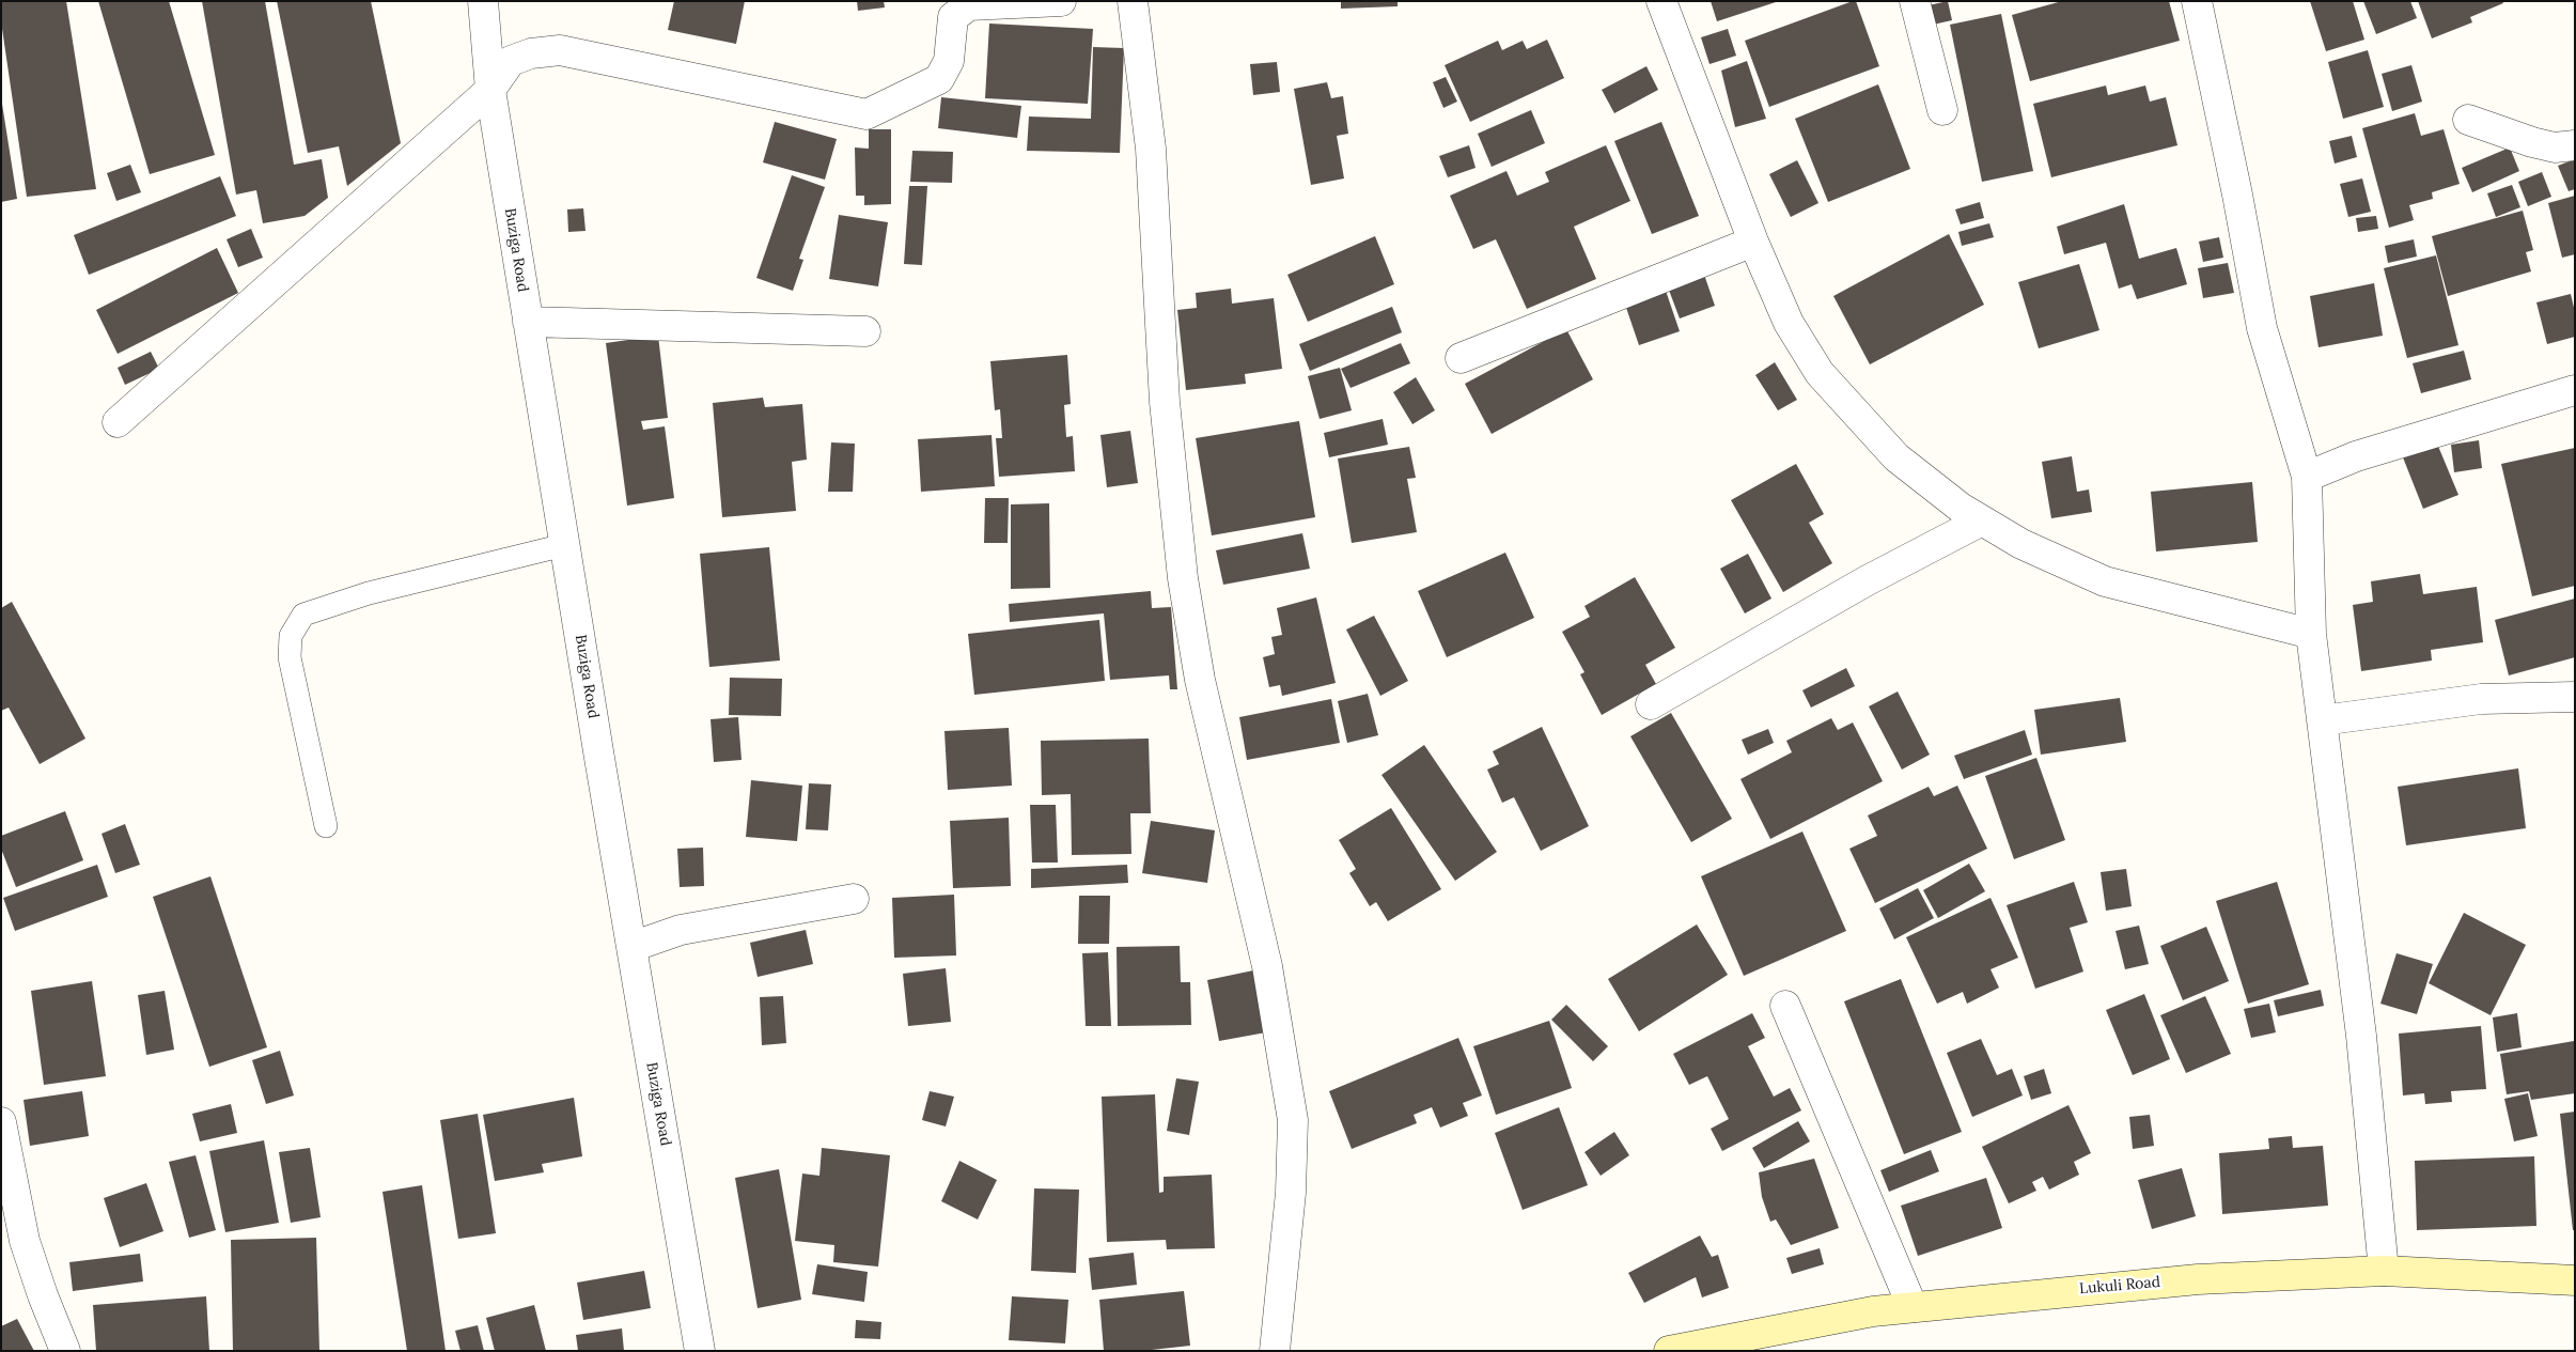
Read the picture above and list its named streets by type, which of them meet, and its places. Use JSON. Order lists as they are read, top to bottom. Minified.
{"streets":{"street":["Buziga Road","Lukuli Road"]}}
